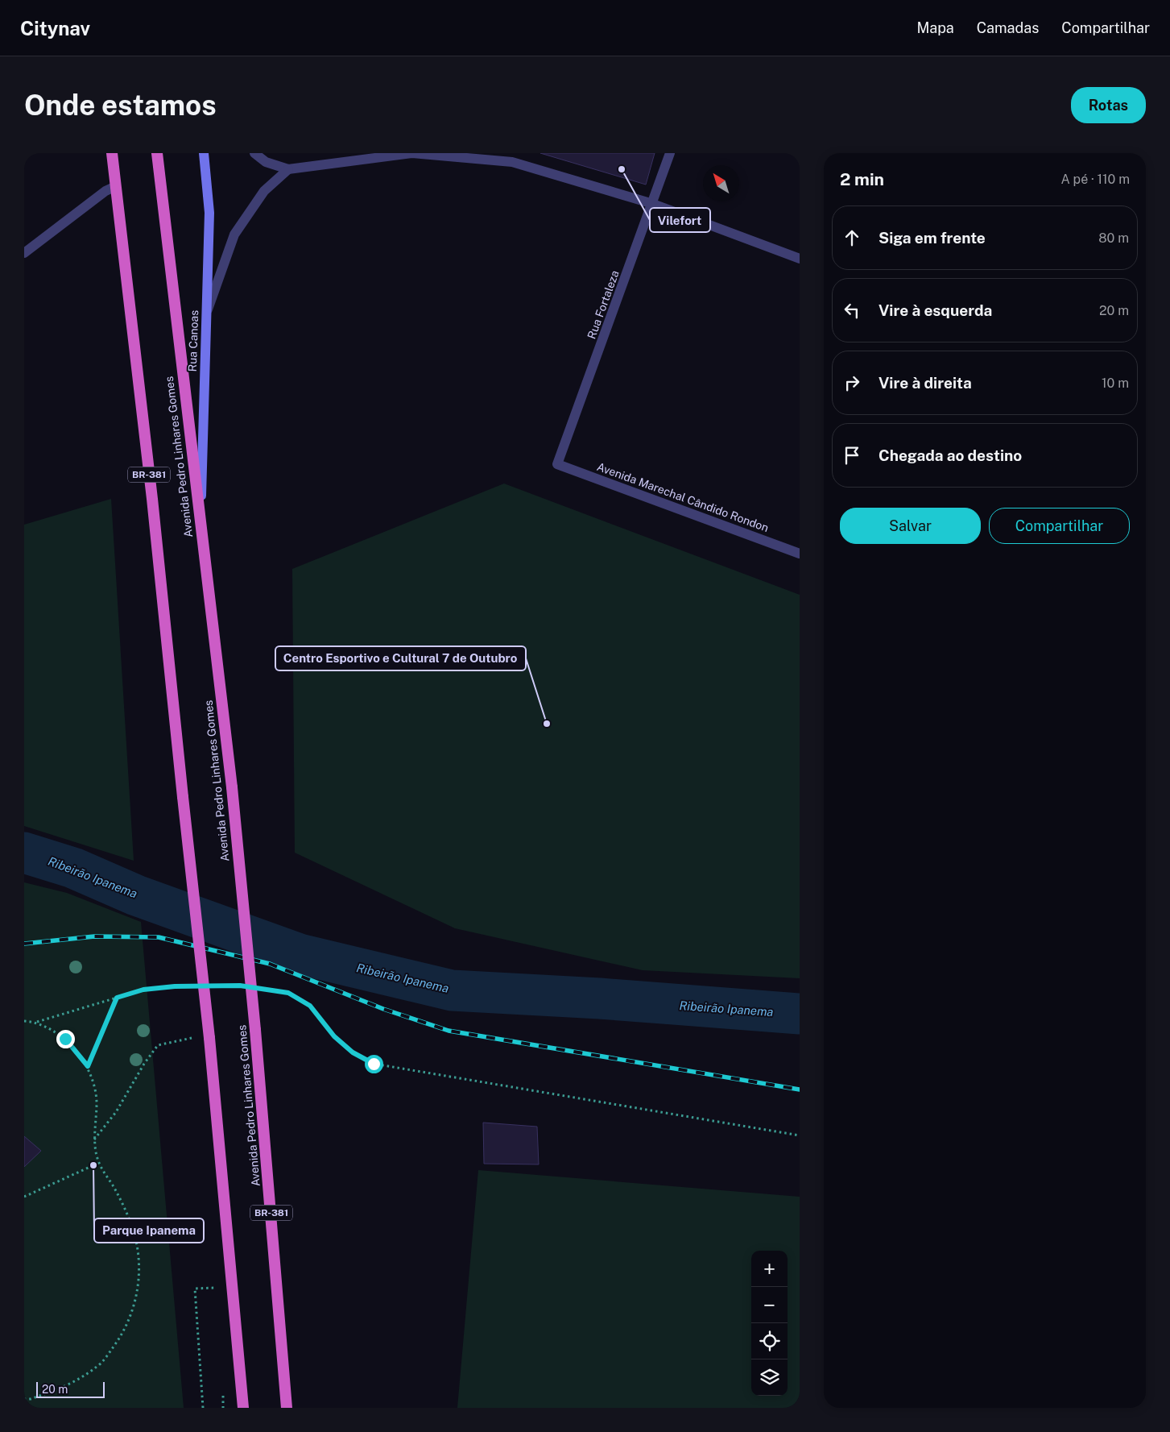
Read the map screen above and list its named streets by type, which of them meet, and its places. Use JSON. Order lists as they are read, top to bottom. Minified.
{"streets":{"highway":["Avenida Pedro Linhares Gomes","BR-381"],"main road":["Rua Canoas"],"street":["Rua Fortaleza","Avenida Marechal Cândido Rondon"]},"crossings":[["Rua Fortaleza","Avenida Marechal Cândido Rondon"],["Rua Canoas","Avenida Pedro Linhares Gomes"]],"water":["Ribeirão Ipanema"],"places":["Vilefort","Centro Esportivo e Cultural 7 de Outubro","Parque Ipanema"],"scale_bar":"20 m","north":"top left","page":{"header":"Citynav","nav":["Mapa","Camadas","Compartilhar"],"buttons":["Rotas",["Salvar","Compartilhar"]],"title":"Onde estamos","heading":["2 min","A pé · 110 m"],"list":[["Siga em frente","80 m"],["Vire à esquerda","20 m"],["Vire à direita","10 m"],"Chegada ao destino"],"map_buttons":["+","−"],"scale":"20 m"}}
